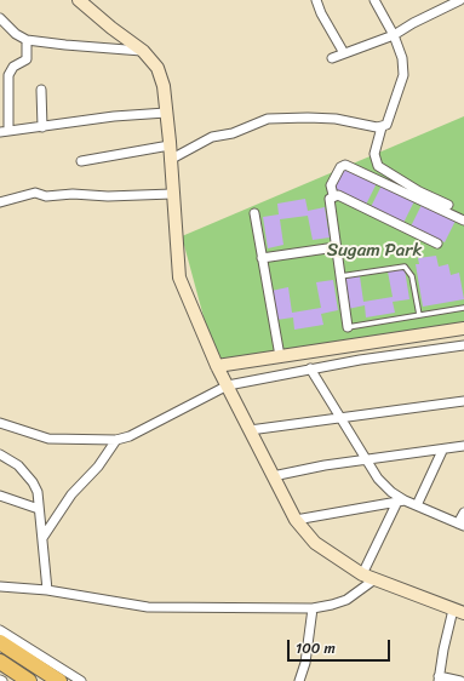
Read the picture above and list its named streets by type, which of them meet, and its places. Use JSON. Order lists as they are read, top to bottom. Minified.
{"parks":["Sugam Park"],"scale_bar":"100 m"}
